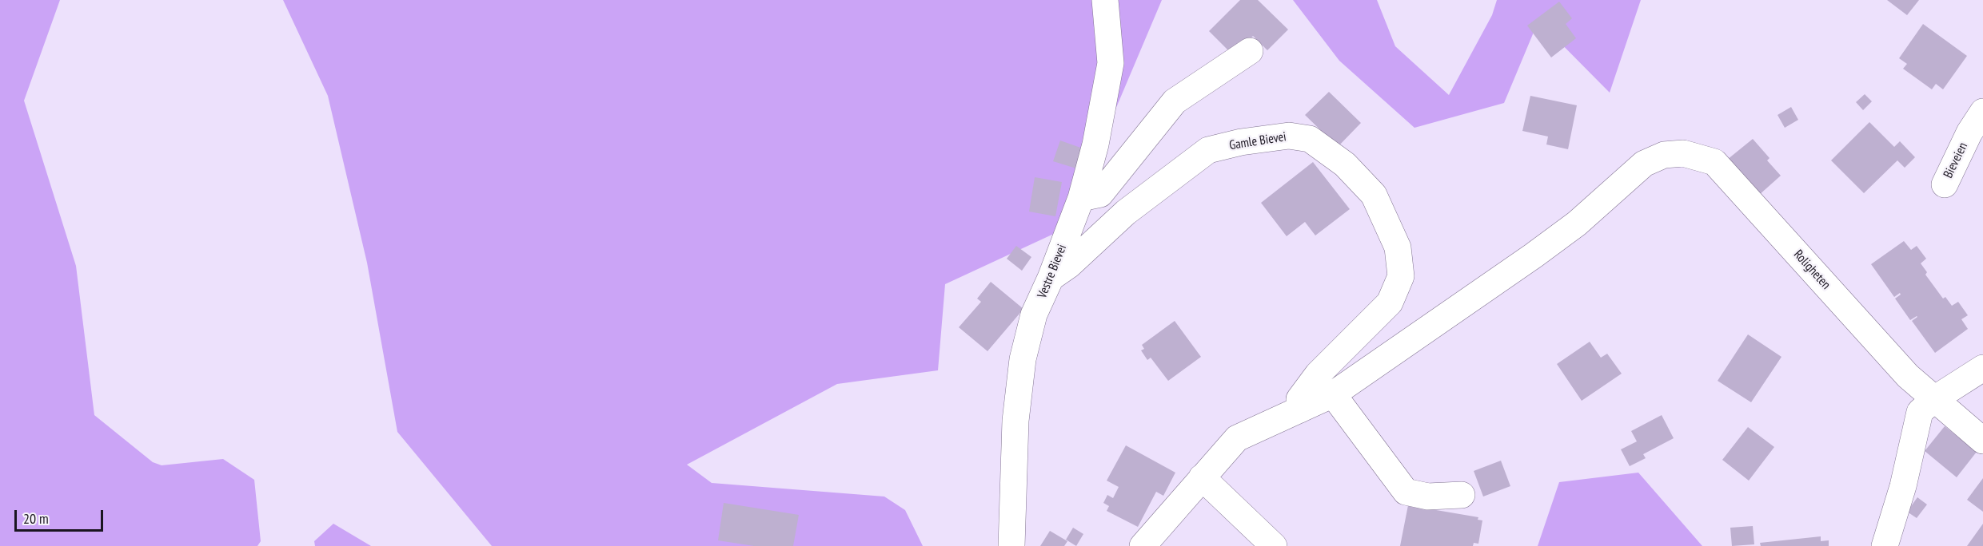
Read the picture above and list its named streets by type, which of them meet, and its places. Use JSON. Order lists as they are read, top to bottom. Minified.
{"streets":{"street":["Gamle Bievei","Bieveien","Roligheten","Vestre Bievei"]},"crossings":[["Gamle Bievei","Vestre Bievei"]],"scale_bar":"20 m"}
